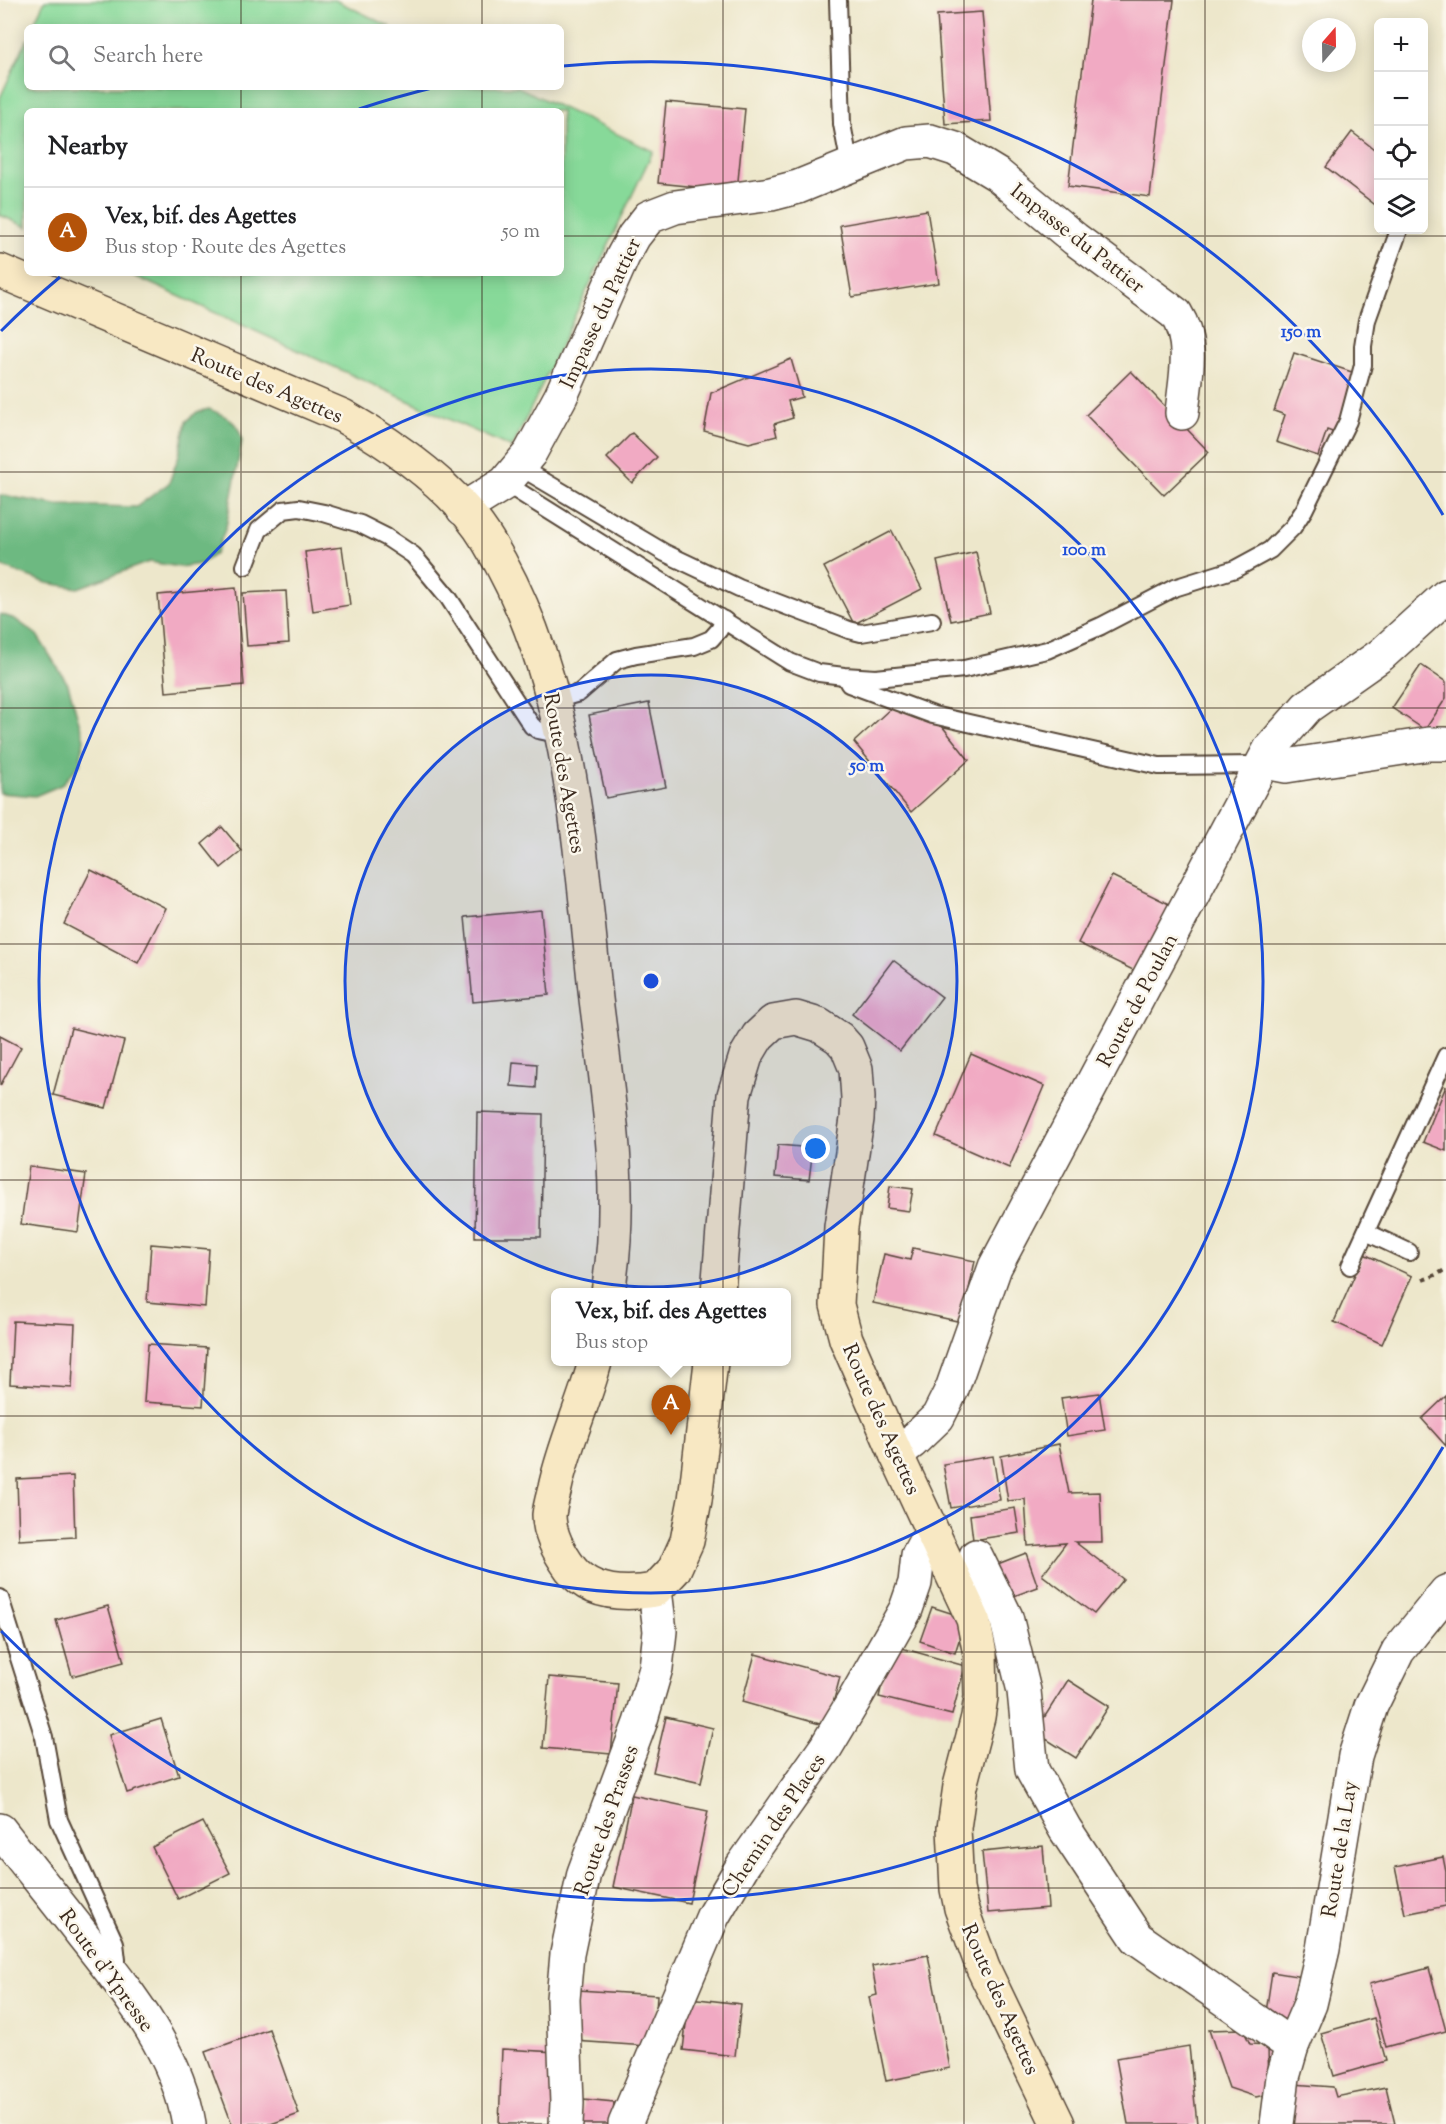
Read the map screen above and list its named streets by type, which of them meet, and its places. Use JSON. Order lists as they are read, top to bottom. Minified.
{"streets":{"street":["Impasse du Pattier","Route des Agettes","Route de Poulan","Route des Prasses","Chemin des Places","Route de la Lay","Route d'Ypresse"]},"crossings":[["Impasse du Pattier","Route des Agettes"],["Route des Agettes","Route de Poulan"],["Route des Agettes","Chemin des Places"]],"north":"top","page":{"map_buttons":["+","−"],"search":"Search here","heading":"Nearby","list":[{"mark":"A","name":"Vex, bif. des Agettes","note":"Bus stop · Route des Agettes","value":"50 m"}],"popup":["Vex, bif. des Agettes","Bus stop"],"pins":"A"},"rings":["150 m","100 m","50 m"]}
